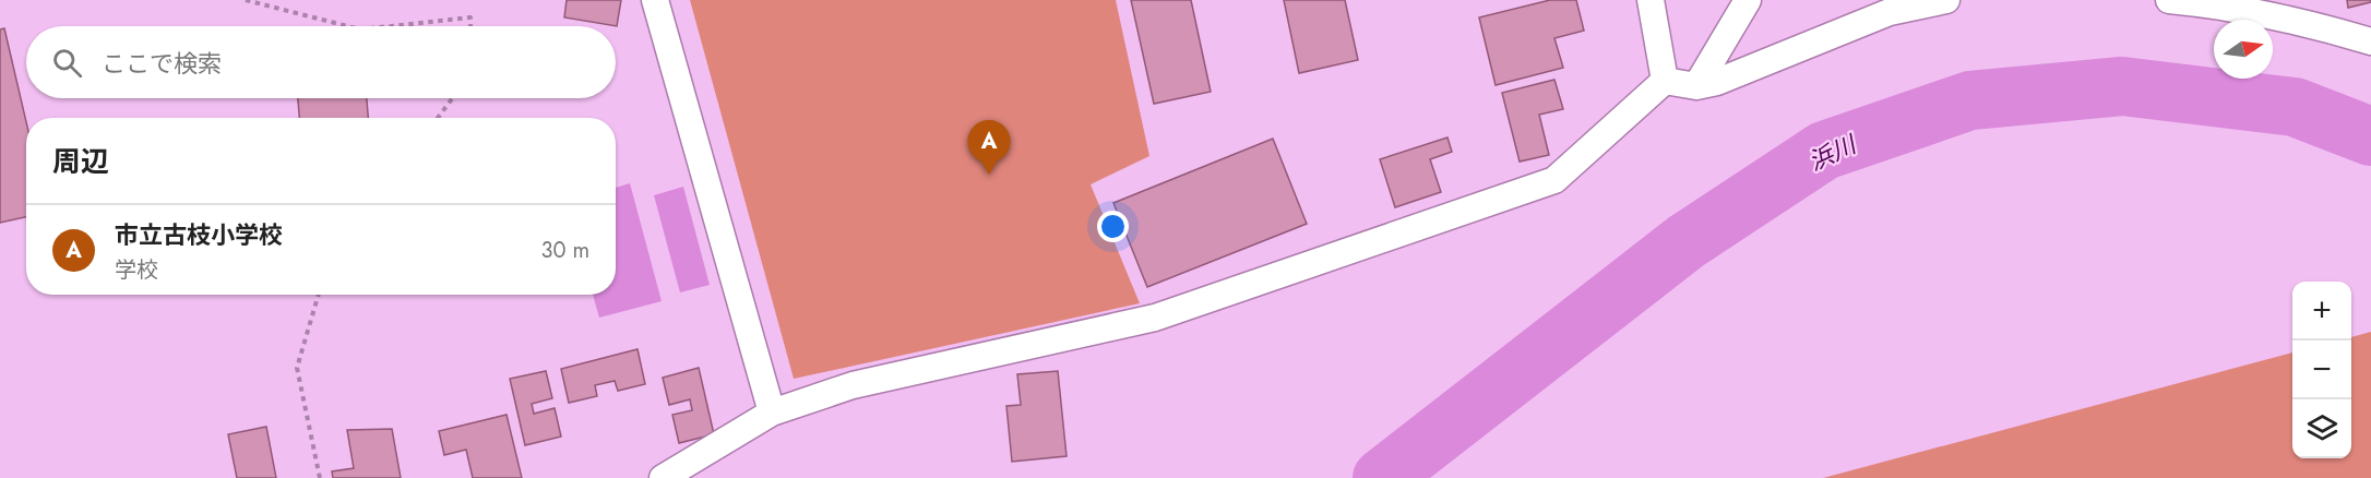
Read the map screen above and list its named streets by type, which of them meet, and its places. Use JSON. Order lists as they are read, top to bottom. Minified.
{"water":["浜川"],"north":"right","page":{"search":"ここで検索","heading":"周辺","pins":"A","list":[{"mark":"A","name":"市立古枝小学校","note":"学校","value":"30 m"}],"map_buttons":["+","−"]}}
